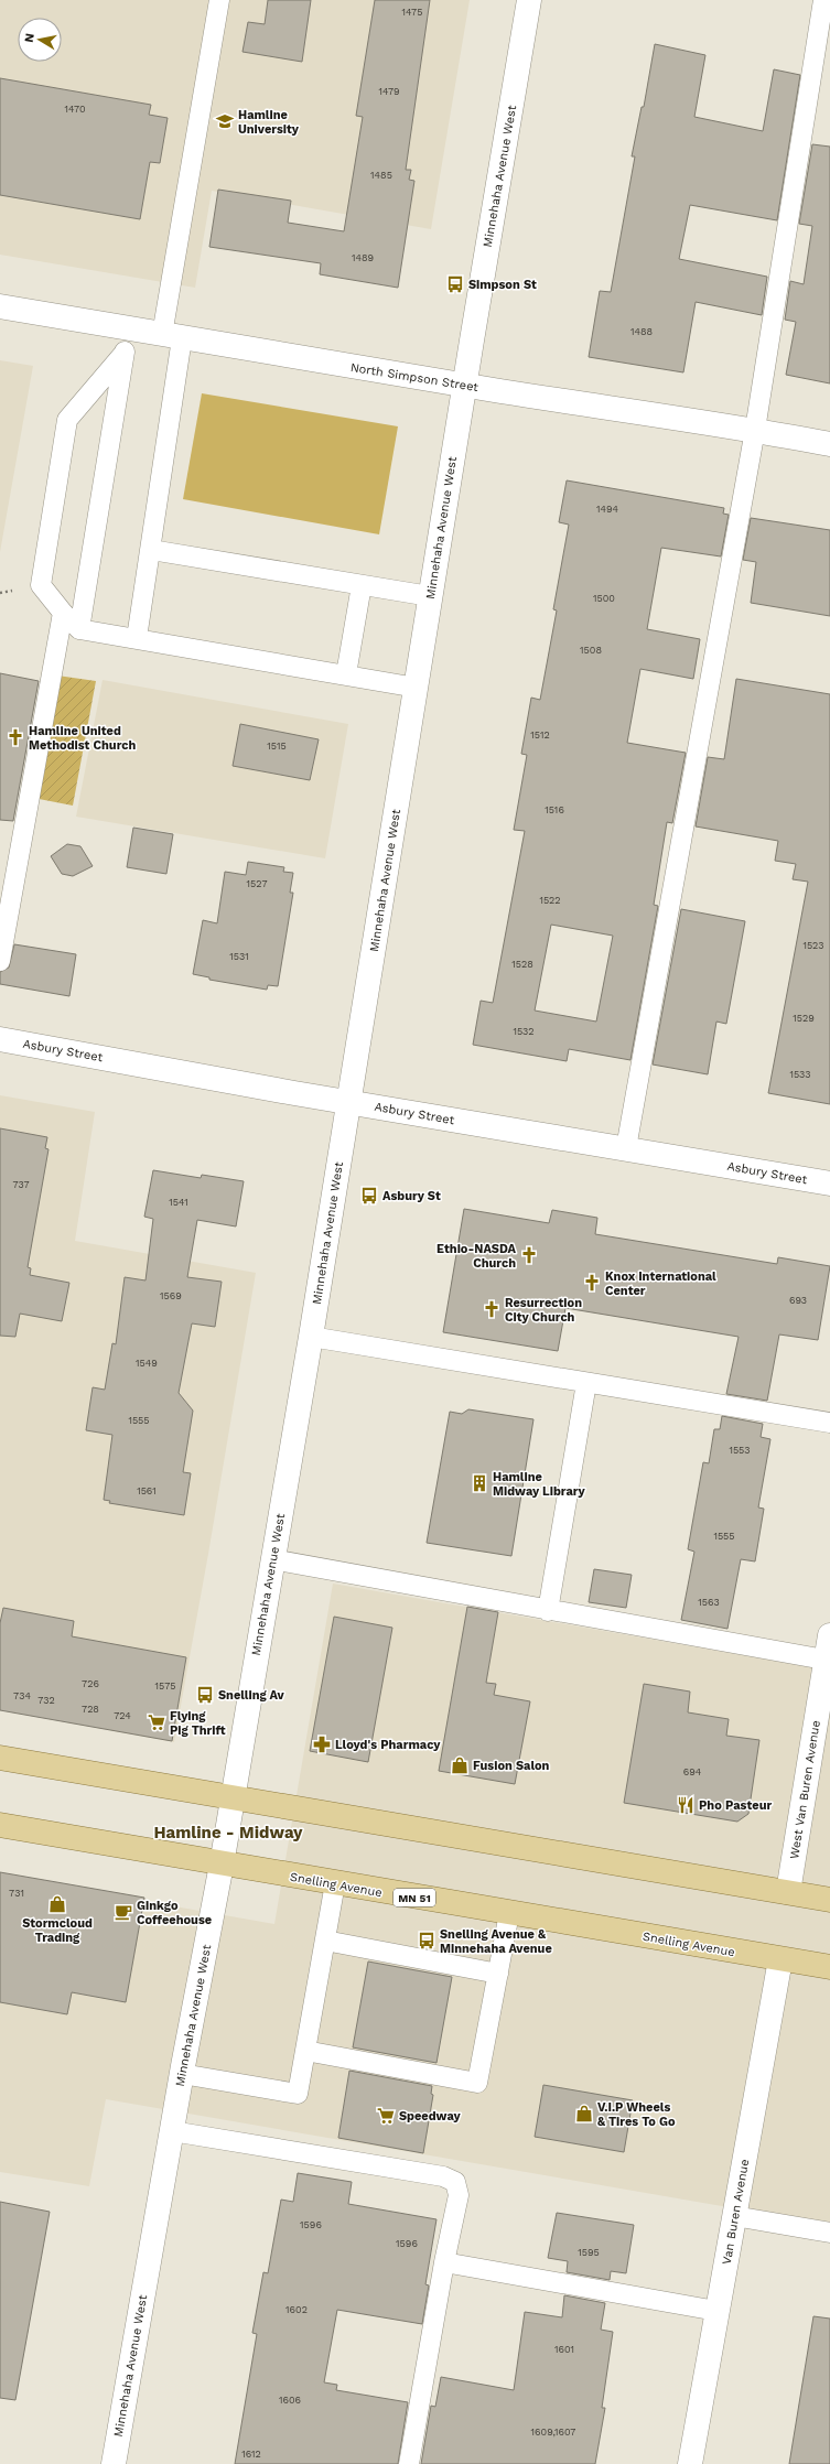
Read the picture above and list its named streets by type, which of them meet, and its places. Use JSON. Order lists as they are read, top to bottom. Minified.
{"streets":{"main road":["Snelling Avenue","MN 51"],"street":["Minnehaha Avenue West","North Simpson Street","Asbury Street","West Van Buren Avenue","Van Buren Avenue"]},"crossings":[["Minnehaha Avenue West","North Simpson Street"],["Minnehaha Avenue West","Asbury Street"],["Minnehaha Avenue West","Snelling Avenue"],["Snelling Avenue","Van Buren Avenue"]],"districts":["Hamline - Midway"],"places":{"school or university":["Hamline University"],"bus stop":["Simpson St","Asbury St","Snelling Av","Snelling Avenue & Minnehaha Avenue"],"church":["Hamline United Methodist Church","Ethio-NASDA Church","Knox International Center","Resurrection City Church"],"building":["Hamline Midway Library"],"supermarket":["Flying Pig Thrift","Speedway"],"pharmacy":["Lloyd's Pharmacy"],"shop":["Fusion Salon","Stormcloud Trading","V.I.P Wheels & Tires To Go"],"restaurant":["Pho Pasteur"],"cafe":["Ginkgo Coffeehouse"]},"house_numbers":["1475","1479","1470","1485","1489","1488","1494","1500","1508","1512","1515","1516","1527","1522","1523","1531","1528","1529","1532","1533","737","1541","1569","693","1549","1555","1553","1561","1555","1563","726","1575","734","732","728","724","694","731","1596","1596","1595","1602","1601","1606","1609,1607","1612"],"north":"left"}
